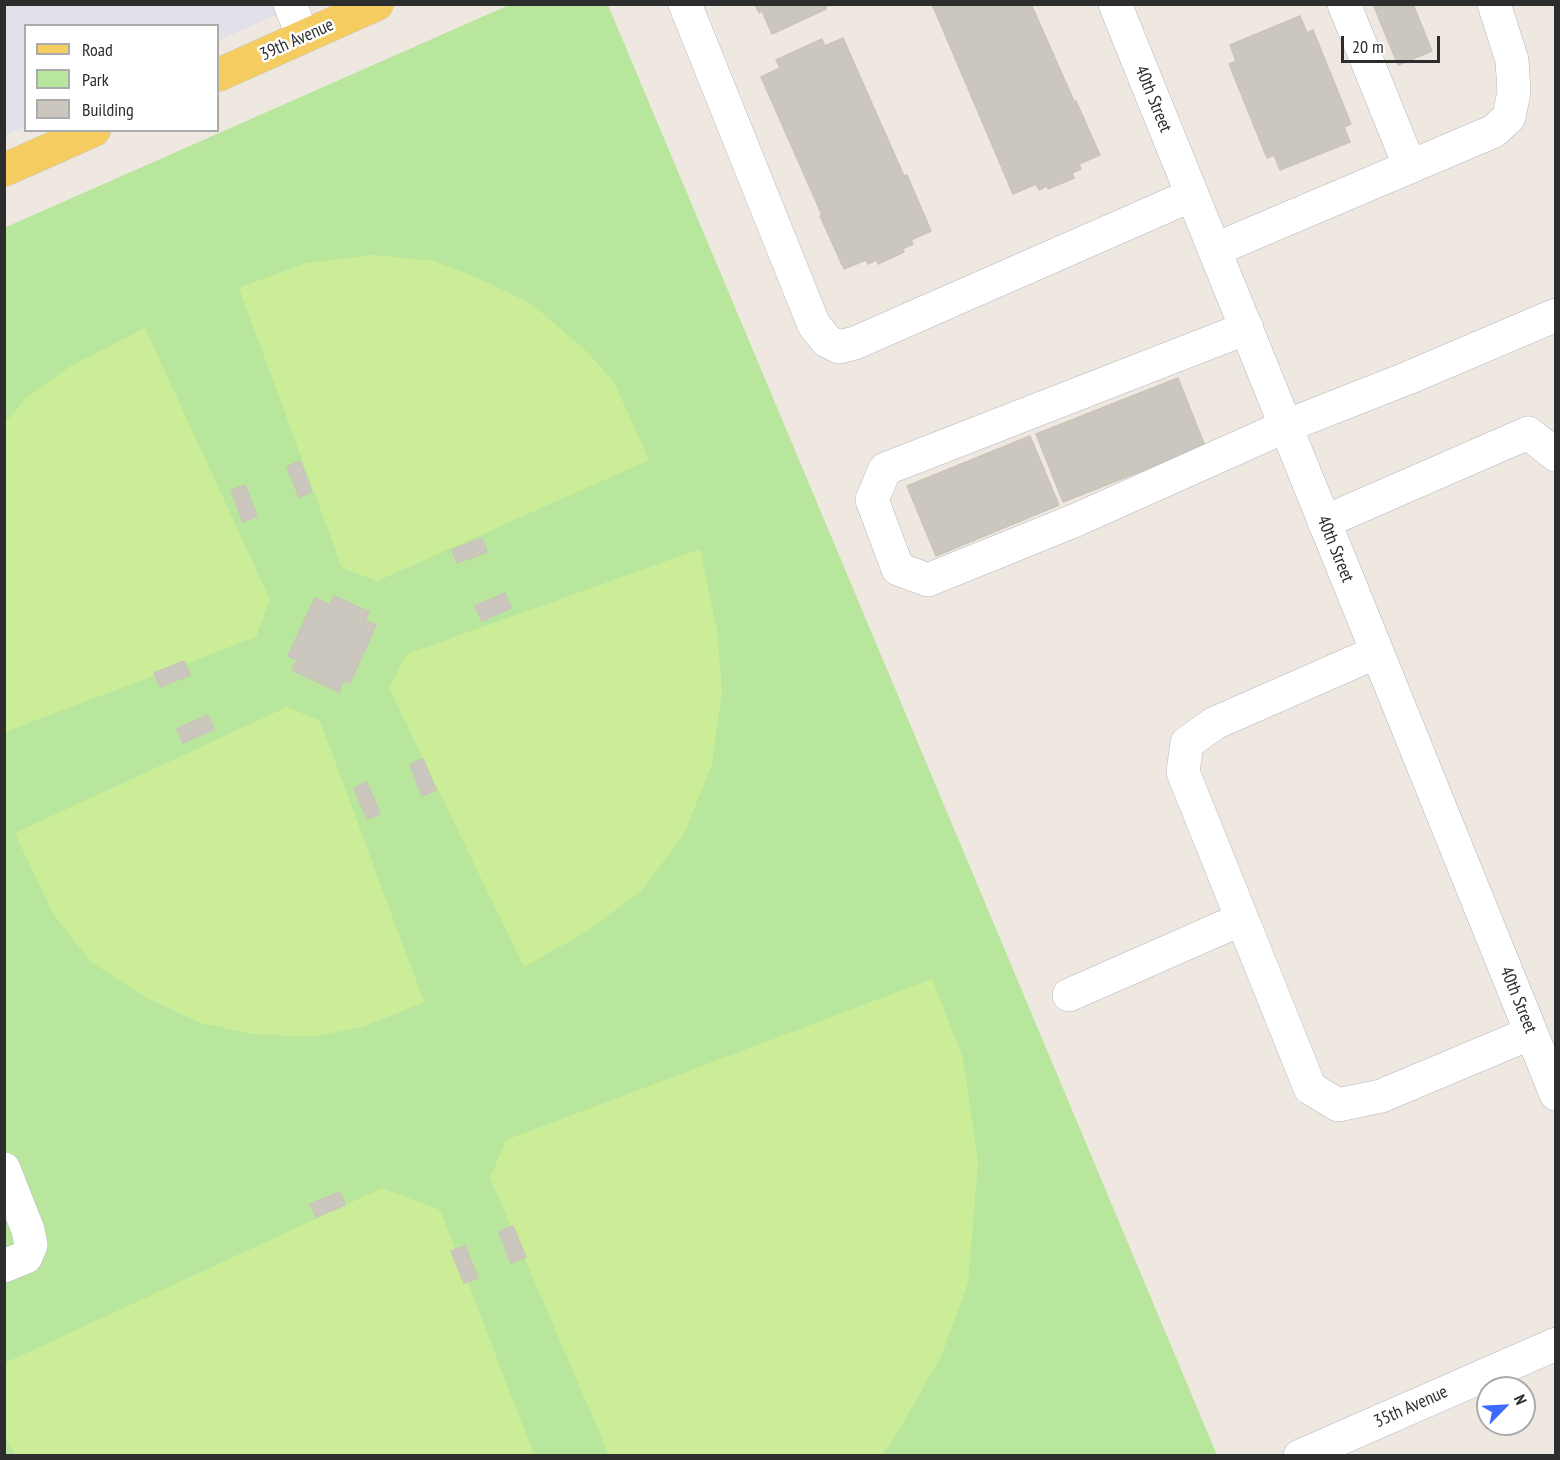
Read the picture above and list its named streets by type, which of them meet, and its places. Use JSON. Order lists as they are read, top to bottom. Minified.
{"streets":{"main road":["39th Avenue"],"street":["40th Street","35th Avenue"]},"legend":["Road","Park","Building"],"scale_bar":"20 m","north":"top right"}
